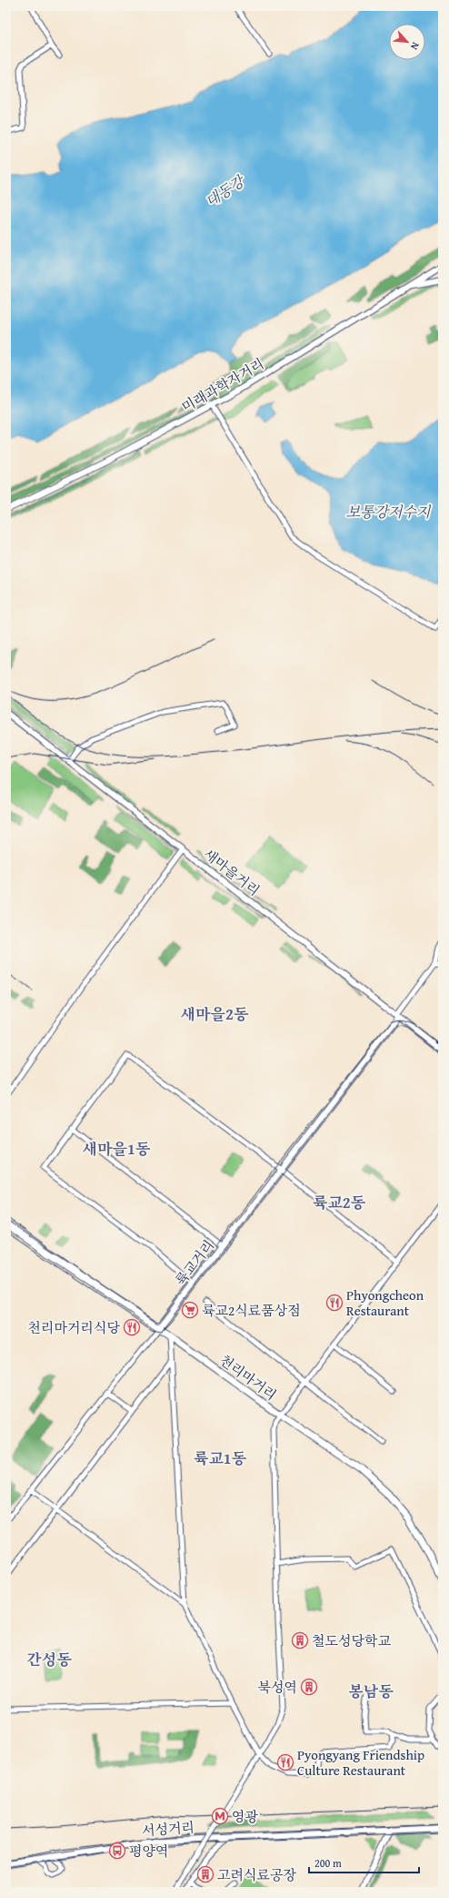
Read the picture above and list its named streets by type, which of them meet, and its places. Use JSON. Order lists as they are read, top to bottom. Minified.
{"streets":{"highway":["천리마거리"],"main road":["미래과학자거리","새마을거리","륙교거리","서성거리"]},"crossings":[["새마을거리","륙교거리"],["륙교거리","천리마거리"]],"districts":["새마을2동","새마을1동","륙교2동","륙교1동","간성동","봉남동"],"water":["대동강","보통강저수지"],"places":{"restaurant":["Phyongcheon Restaurant","천리마거리식당","Pyongyang Friendship Culture Restaurant"],"supermarket":["륙교2식료품상점"],"building":["철도성당학교","북성역","고려식료공장"],"metro station":["영광"],"bus stop":["평양역"]},"scale_bar":"200 m","north":"bottom right"}
